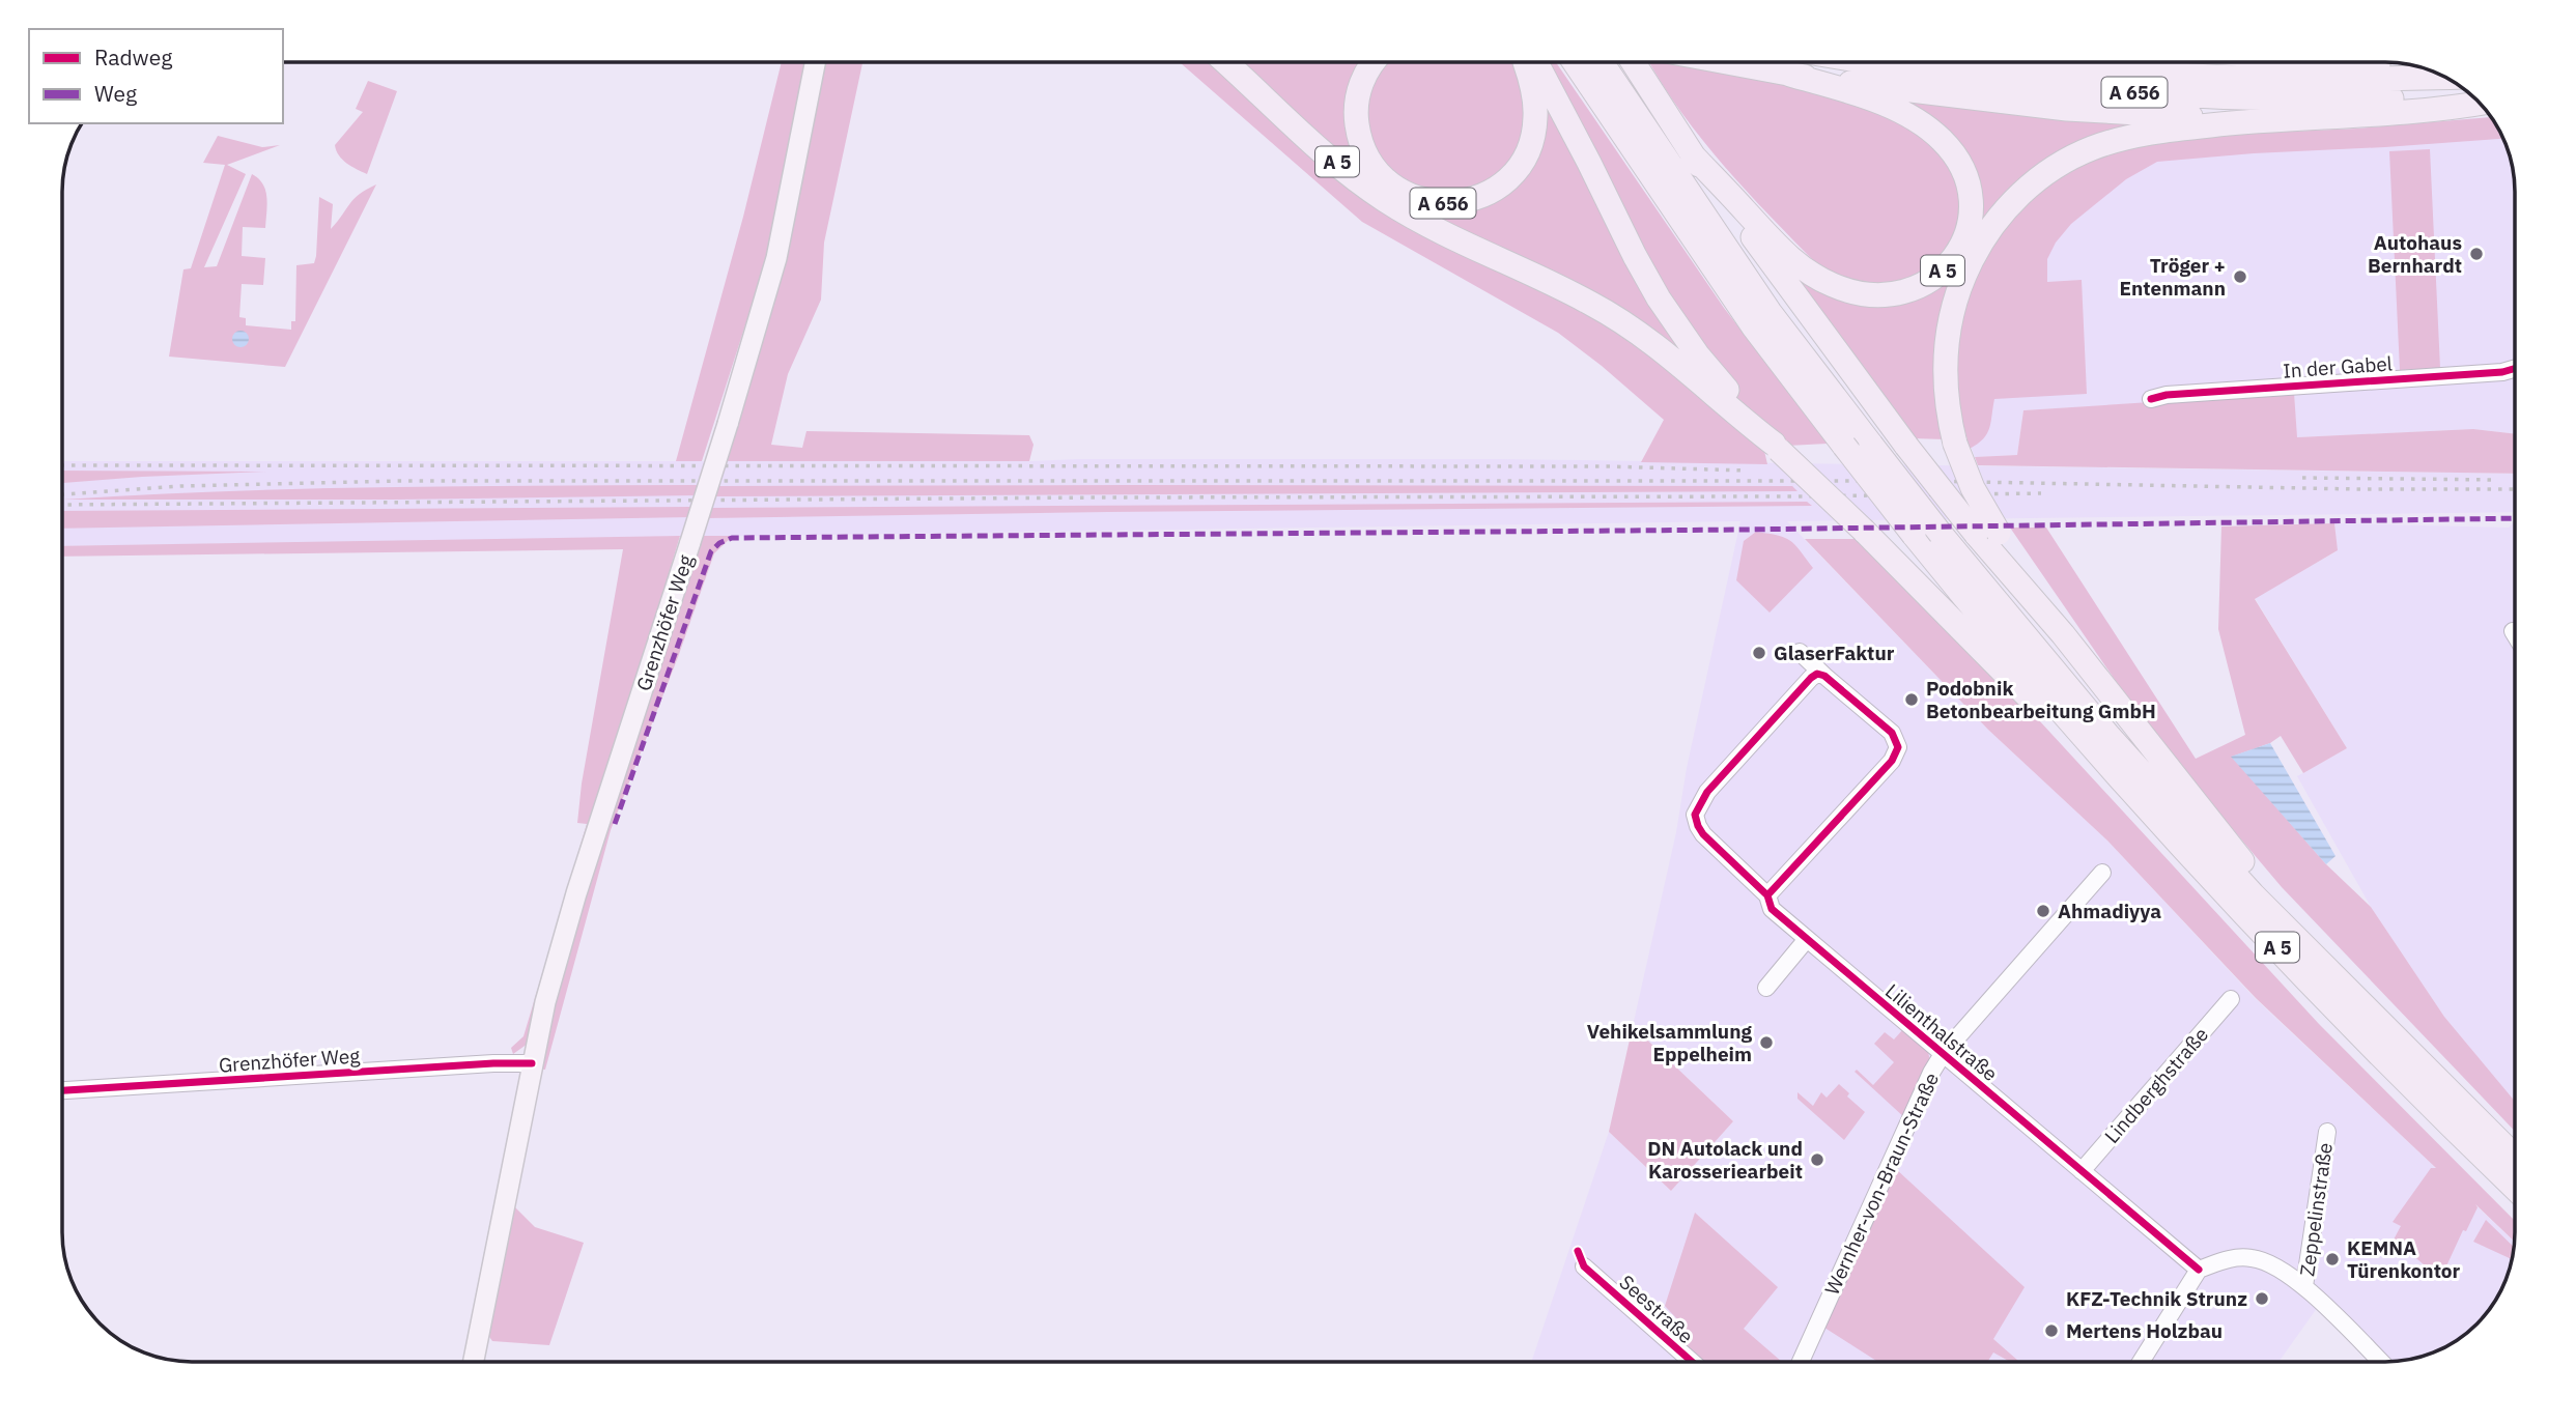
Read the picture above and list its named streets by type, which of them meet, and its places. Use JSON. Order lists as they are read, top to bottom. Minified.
{"streets":{"highway":["A 656","A 5"],"main road":["Grenzhöfer Weg"],"street":["In der Gabel","Lilienthalstraße","Lindberghstraße","Wernher-von-Braun-Straße","Zeppelinstraße","Seestraße"]},"crossings":[["A 656","A 5"],["Lilienthalstraße","Lindberghstraße"],["Lilienthalstraße","Wernher-von-Braun-Straße"]],"places":["Autohaus Bernhardt","Tröger + Entenmann","GlaserFaktur","Podobnik Betonbearbeitung GmbH","Ahmadiyya","Vehikelsammlung Eppelheim","DN Autolack und Karosseriearbeit","KEMNA Türenkontor","KFZ-Technik Strunz","Mertens Holzbau"],"legend":["Radweg","Weg"]}
